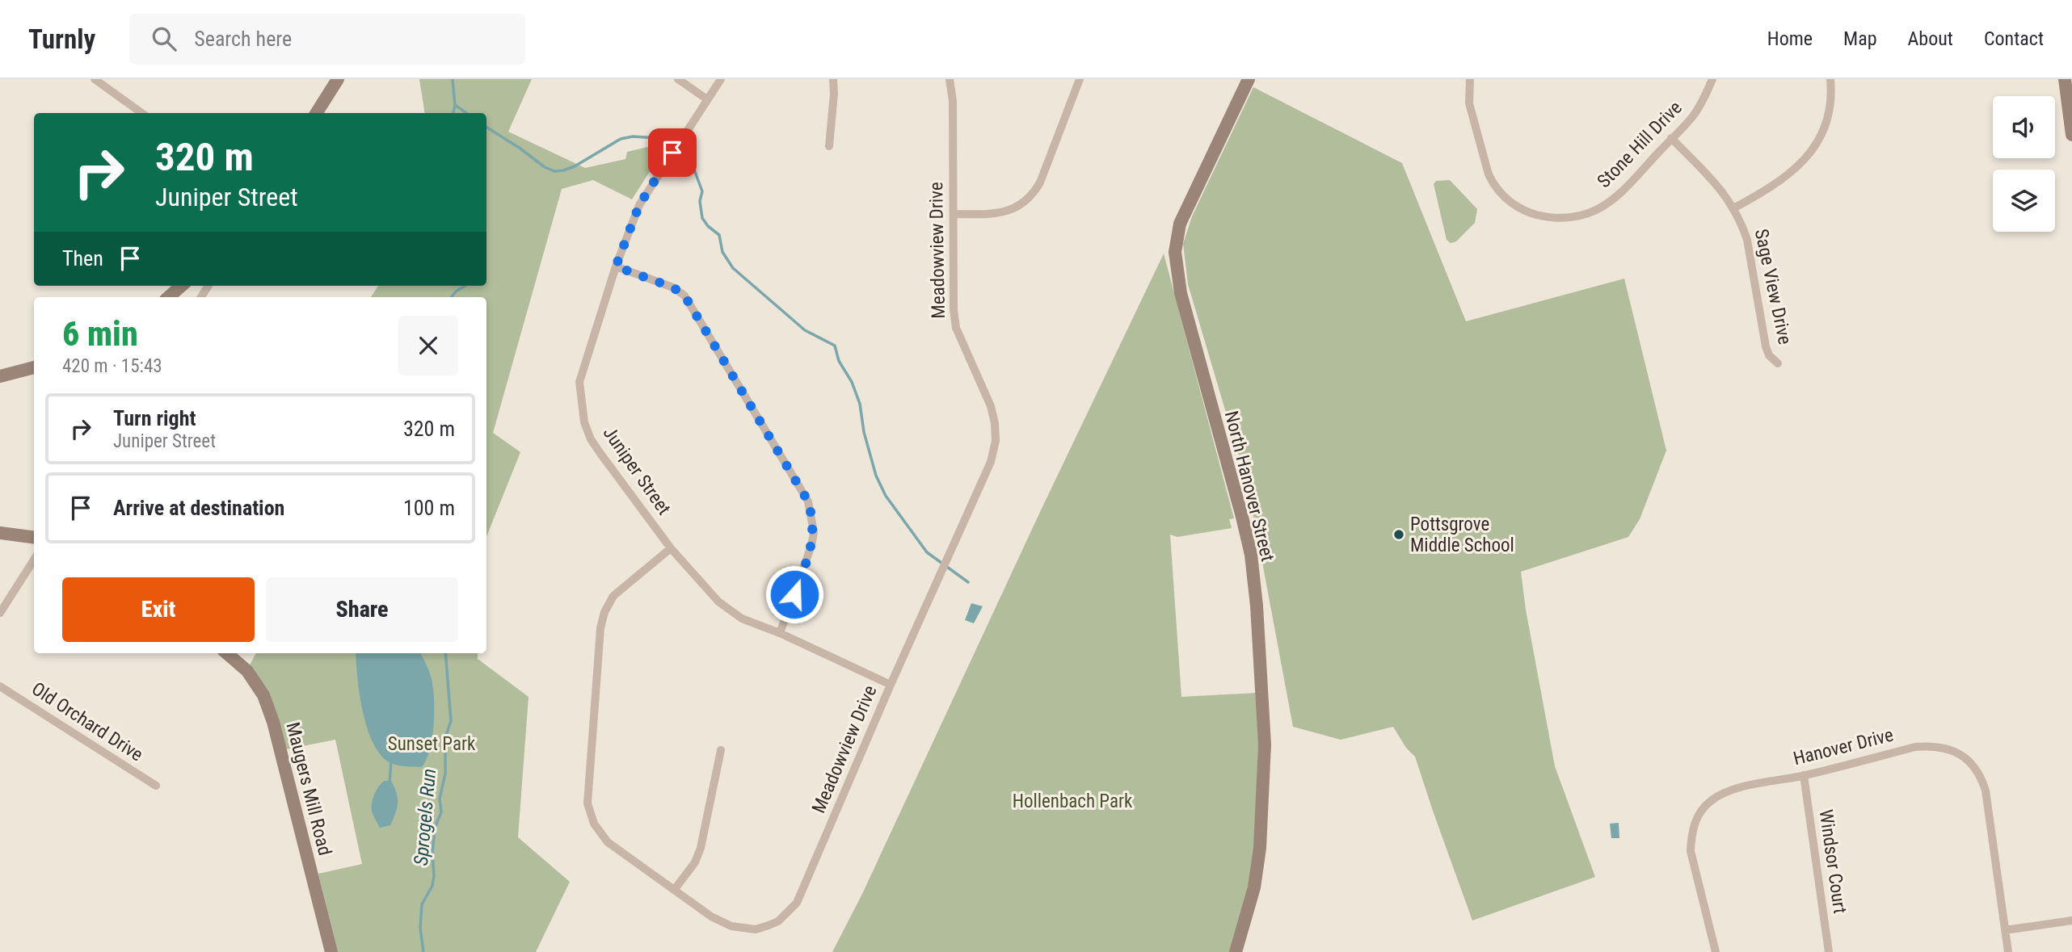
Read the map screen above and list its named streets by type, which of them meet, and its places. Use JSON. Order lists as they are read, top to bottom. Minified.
{"streets":{"street":["Stone Hill Drive","Meadowview Drive","Sage View Drive","Juniper Street","North Hanover Street","Old Orchard Drive","Hanover Drive","Maugers Mill Road","Windsor Court"]},"crossings":[["Stone Hill Drive","Sage View Drive"],["Meadowview Drive","Juniper Street"],["Hanover Drive","Windsor Court"]],"water":["Sprogels Run"],"parks":["Sunset Park","Hollenbach Park"],"places":["Pottsgrove Middle School"],"page":{"header":"Turnly","search":"Search here","nav":["Home","Map","About","Contact"],"turn":["320 m","Juniper Street"],"then":"Then","heading":["6 min","420 m · 15:43"],"list":[{"name":"Turn right","note":"Juniper Street","value":"320 m"},{"name":"Arrive at destination","value":"100 m"}],"buttons":["Exit","Share"]}}
